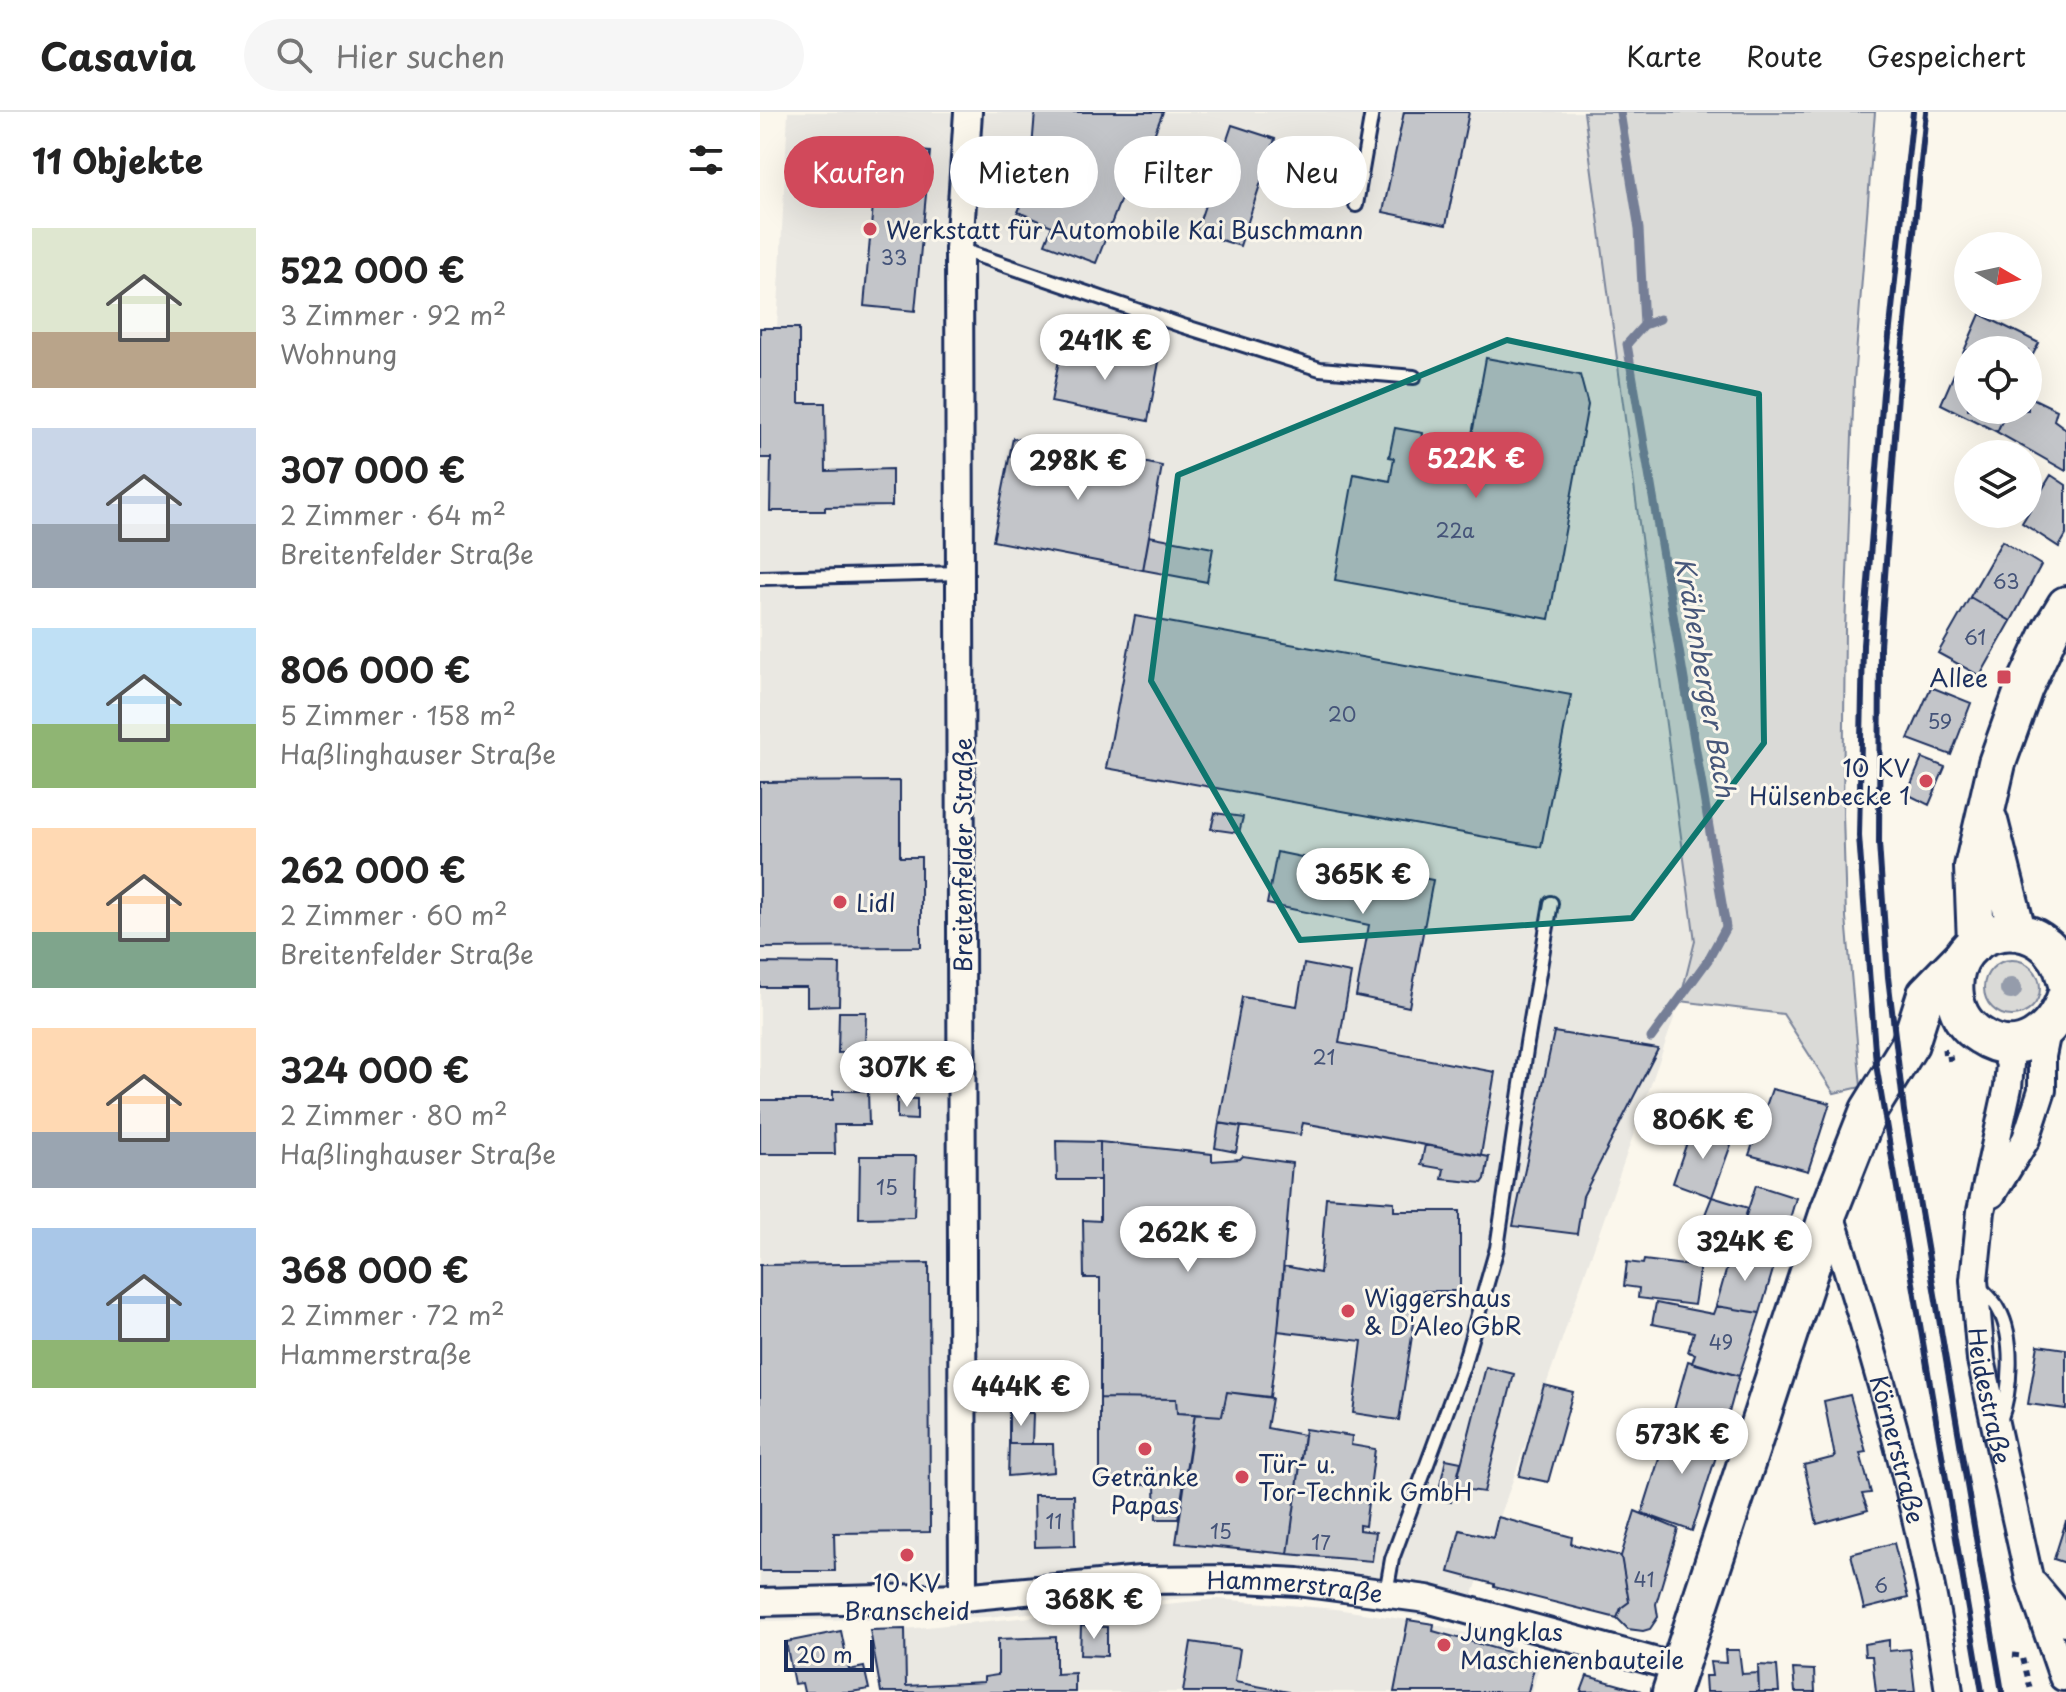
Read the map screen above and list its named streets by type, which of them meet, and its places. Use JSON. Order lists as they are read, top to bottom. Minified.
{"streets":{"street":["Breitenfelder Straße","Heidestraße","Körnerstraße","Hammerstraße"]},"crossings":[["Breitenfelder Straße","Hammerstraße"]],"water":["Krähenberger Bach"],"places":{"other":["Werkstatt für Automobile Kai Buschmann","10 KV Hülsenbecke 1","Lidl","Wiggershaus & D'Aleo GbR","Getränke Papas","Tür- u. Tor-Technik GmbH","10 KV Branscheid","Jungklas Maschienenbauteile"],"transit":["Allee"]},"house_numbers":["33","22a","63","61","20","59","21","15","49","11","15","17","41","6"],"scale_bar":"20 m","north":"right","page":{"header":"Casavia","search":"Hier suchen","nav":["Karte","Route","Gespeichert"],"heading":"11 Objekte","chip":["Kaufen","Mieten","Filter","Neu"],"list":[{"name":"522 000 €","note":"3 Zimmer · 92 m² · Wohnung"},{"name":"307 000 €","note":"2 Zimmer · 64 m² · Breitenfelder Straße"},{"name":"806 000 €","note":"5 Zimmer · 158 m² · Haßlinghauser Straße"},{"name":"262 000 €","note":"2 Zimmer · 60 m² · Breitenfelder Straße"},{"name":"324 000 €","note":"2 Zimmer · 80 m² · Haßlinghauser Straße"},{"name":"368 000 €","note":"2 Zimmer · 72 m² · Hammerstraße"}],"price":["241K €","522K €","298K €","365K €","307K €","806K €","262K €","324K €","444K €","573K €","368K €"],"scale":"20 m"}}
